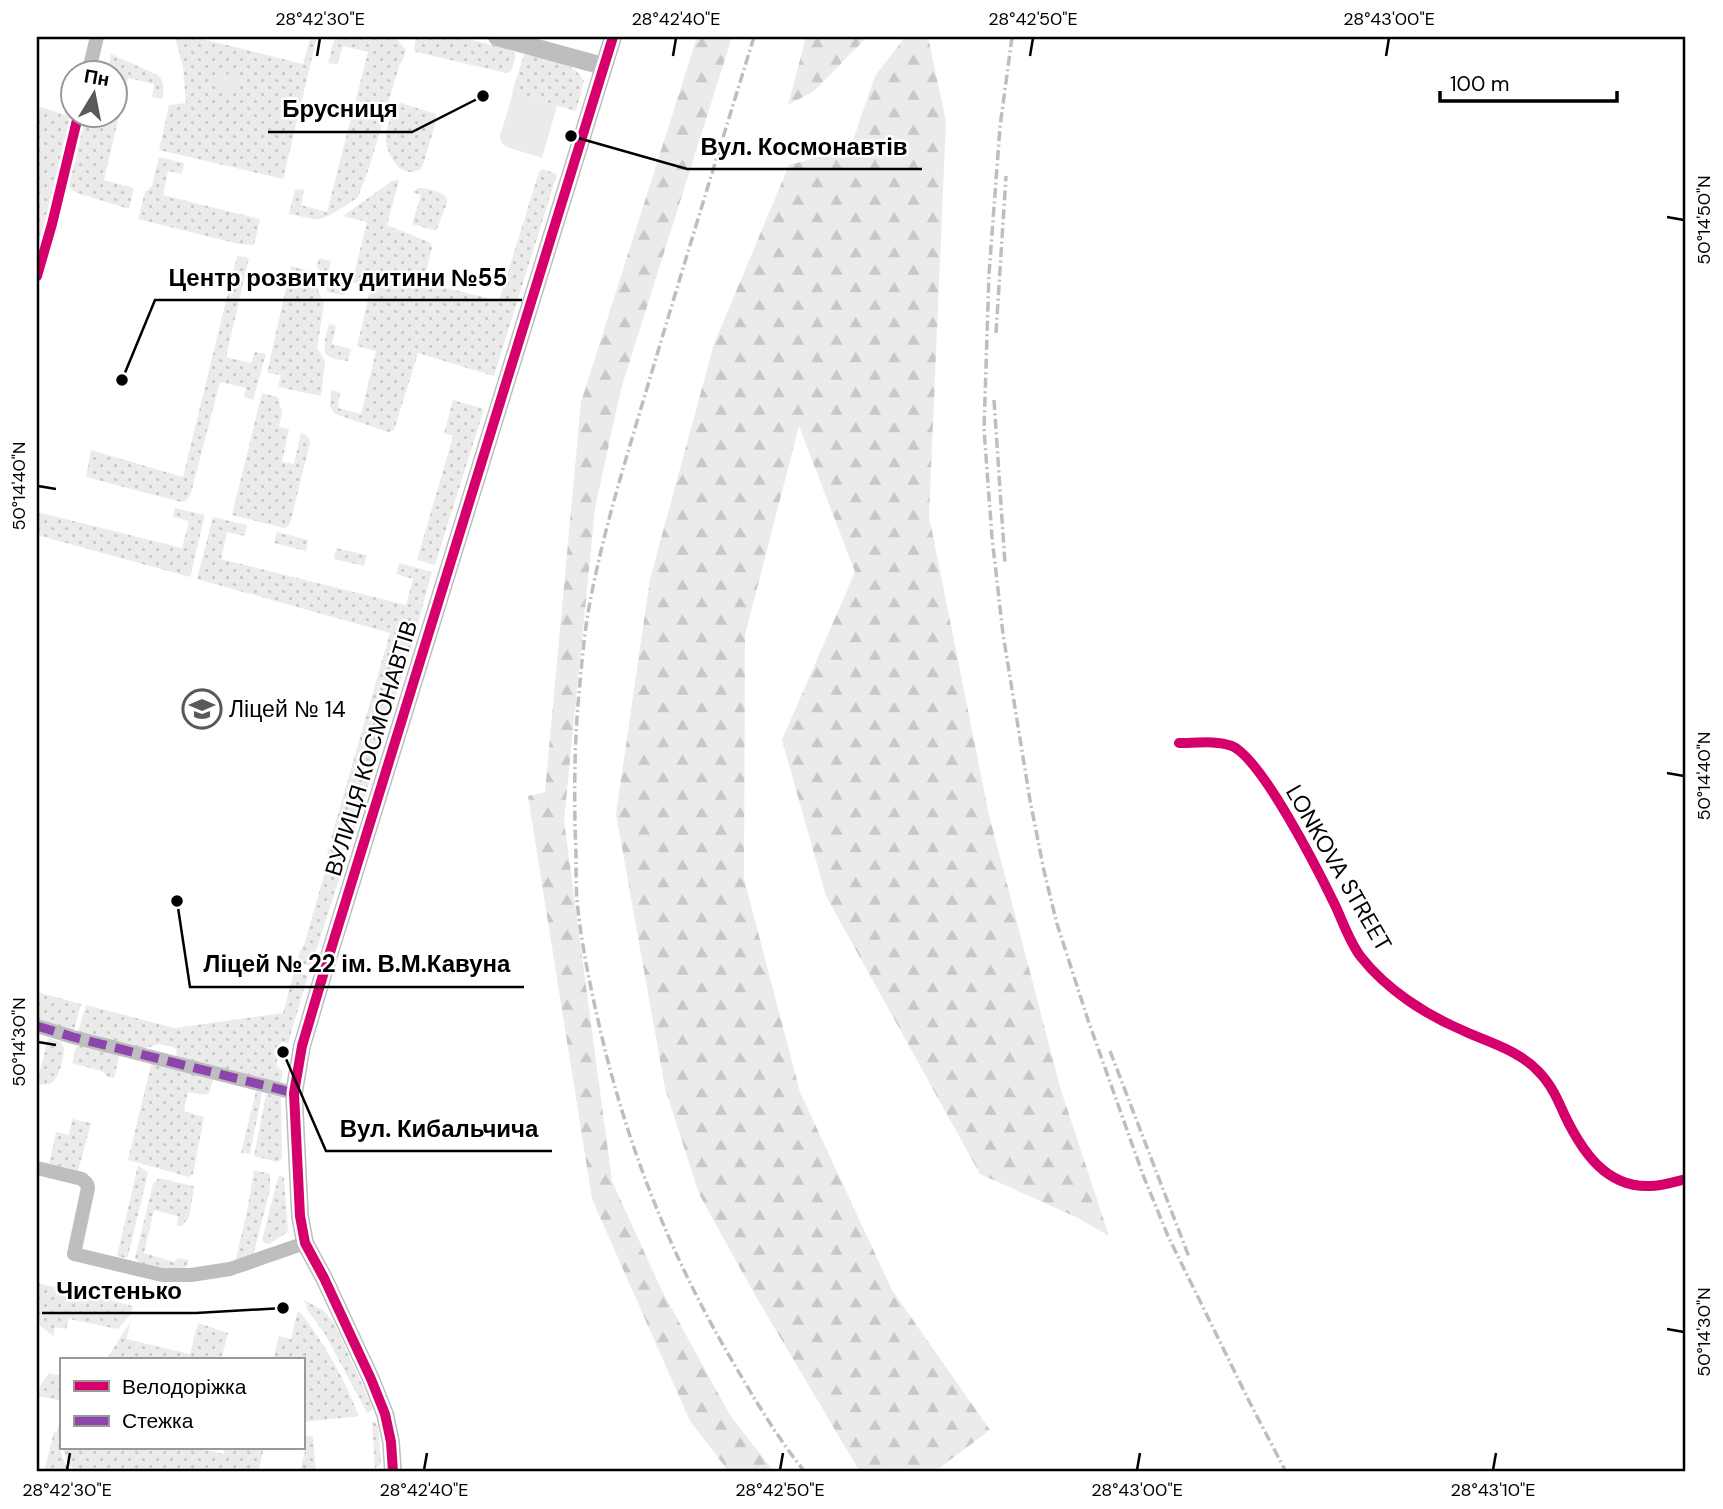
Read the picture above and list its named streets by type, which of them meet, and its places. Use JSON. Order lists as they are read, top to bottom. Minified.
{"streets":{"street":["ВУЛИЦЯ КОСМОНАВТІВ","LONKOVA STREET"]},"places":{"other":["Брусниця","Вул. Космонавтів","Центр розвитку дитини №55","Ліцей № 22 ім. В.М.Кавуна","Вул. Кибальчича","Чистенько"],"school or university":["Ліцей № 14"]},"legend":["Велодоріжка","Стежка"],"scale_bar":"100 m","north":"top","coordinates":["28°42'30\"E","28°42'40\"E","28°42'50\"E","28°43'00\"E","50°14'50\"N","50°14'40\"N","50°14'30\"N","28°43'10\"E"]}
